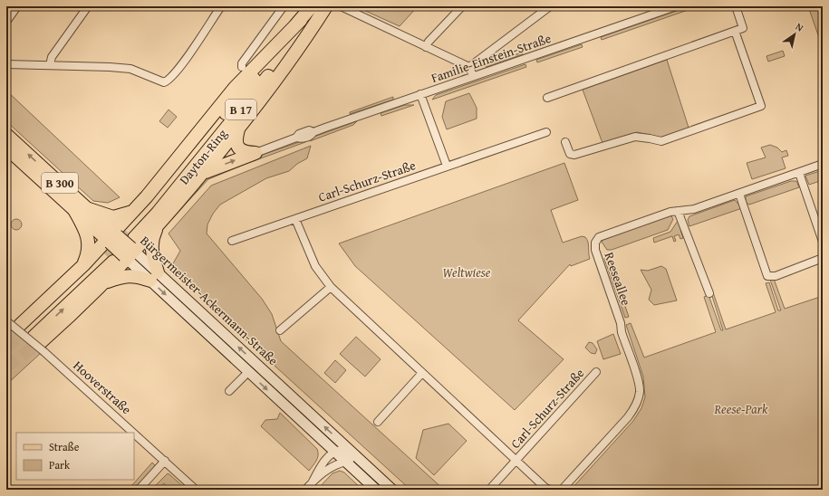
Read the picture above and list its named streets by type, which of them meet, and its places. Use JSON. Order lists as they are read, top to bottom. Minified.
{"streets":{"highway":["B 17","Dayton-Ring","B 300"],"main road":["Bürgermeister-Ackermann-Straße"],"street":["Familie-Einstein-Straße","Carl-Schurz-Straße","Reeseallee","Hooverstraße"]},"crossings":[["Dayton-Ring","B 300"],["Dayton-Ring","Bürgermeister-Ackermann-Straße"],["Dayton-Ring","Hooverstraße"],["B 300","Bürgermeister-Ackermann-Straße"],["B 300","Hooverstraße"]],"parks":["Weltwiese","Reese-Park"],"legend":["Straße","Park"],"north":"top right"}
